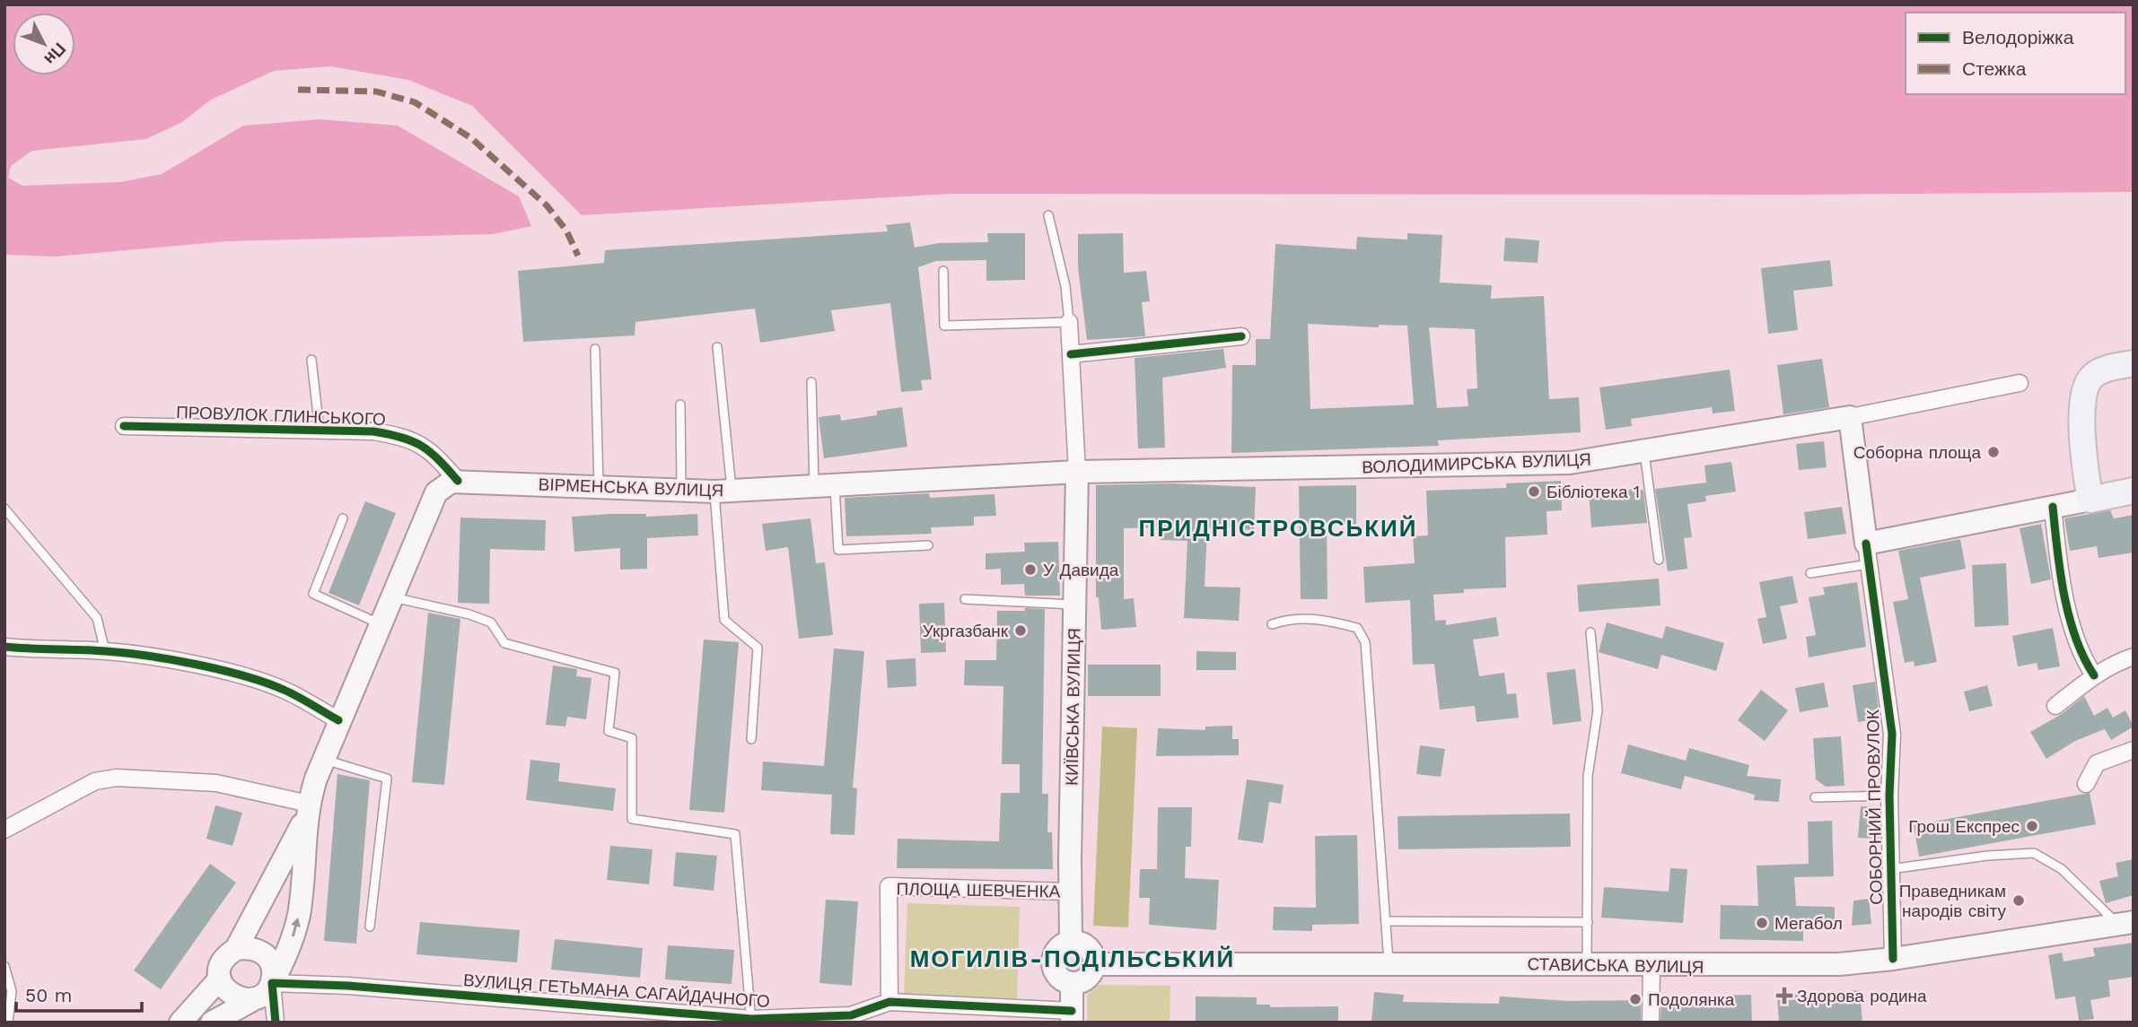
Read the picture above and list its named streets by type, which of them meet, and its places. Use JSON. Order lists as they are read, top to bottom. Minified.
{"streets":{"main road":["ВОЛОДИМИРСЬКА ВУЛИЦЯ","ВІРМЕНСЬКА ВУЛИЦЯ","КИЇВСЬКА ВУЛИЦЯ","СОБОРНИЙ ПРОВУЛОК","СТАВИСЬКА ВУЛИЦЯ"],"street":["ПРОВУЛОК ГЛИНСЬКОГО","ПЛОЩА ШЕВЧЕНКА","ВУЛИЦЯ ГЕТЬМАНА САГАЙДАЧНОГО"]},"crossings":[["ПРОВУЛОК ГЛИНСЬКОГО","ВІРМЕНСЬКА ВУЛИЦЯ"],["ВОЛОДИМИРСЬКА ВУЛИЦЯ","ВІРМЕНСЬКА ВУЛИЦЯ"],["ВОЛОДИМИРСЬКА ВУЛИЦЯ","КИЇВСЬКА ВУЛИЦЯ"],["ВОЛОДИМИРСЬКА ВУЛИЦЯ","СОБОРНИЙ ПРОВУЛОК"],["ВІРМЕНСЬКА ВУЛИЦЯ","КИЇВСЬКА ВУЛИЦЯ"],["КИЇВСЬКА ВУЛИЦЯ","ПЛОЩА ШЕВЧЕНКА"],["КИЇВСЬКА ВУЛИЦЯ","СТАВИСЬКА ВУЛИЦЯ"],["СОБОРНИЙ ПРОВУЛОК","СТАВИСЬКА ВУЛИЦЯ"],["ПЛОЩА ШЕВЧЕНКА","ВУЛИЦЯ ГЕТЬМАНА САГАЙДАЧНОГО"]],"districts":["ПРИДНІСТРОВСЬКИЙ","МОГИЛІВ-ПОДІЛЬСЬКИЙ"],"places":{"other":["Соборна площа","Бібліотека 1","У Давида","Укргазбанк","Грош Експрес","Праведникам народів світу","Мегабол","Подолянка"],"health":["Здорова родина"]},"legend":["Велодоріжка","Стежка"],"scale_bar":"50 m","north":"bottom right"}
